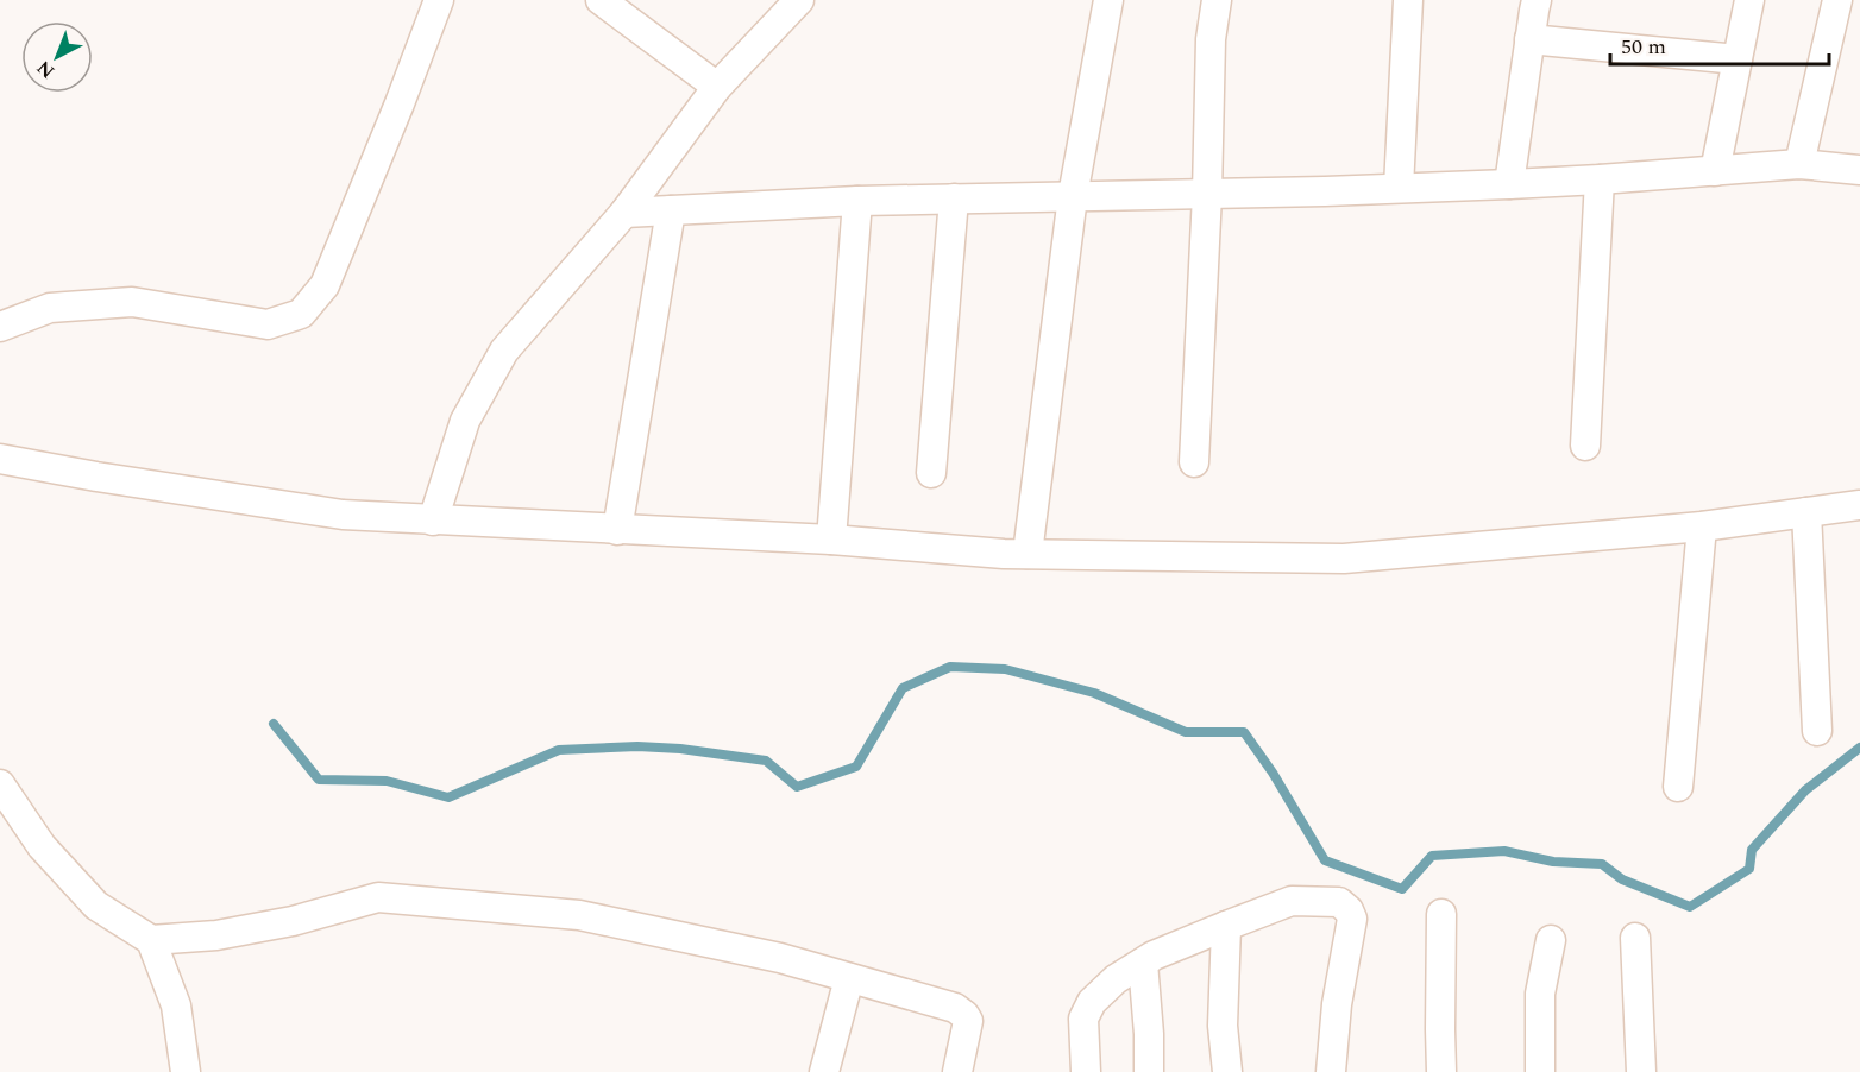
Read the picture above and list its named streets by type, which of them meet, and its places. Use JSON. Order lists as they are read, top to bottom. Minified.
{"scale_bar":"50 m","north":"bottom left"}
